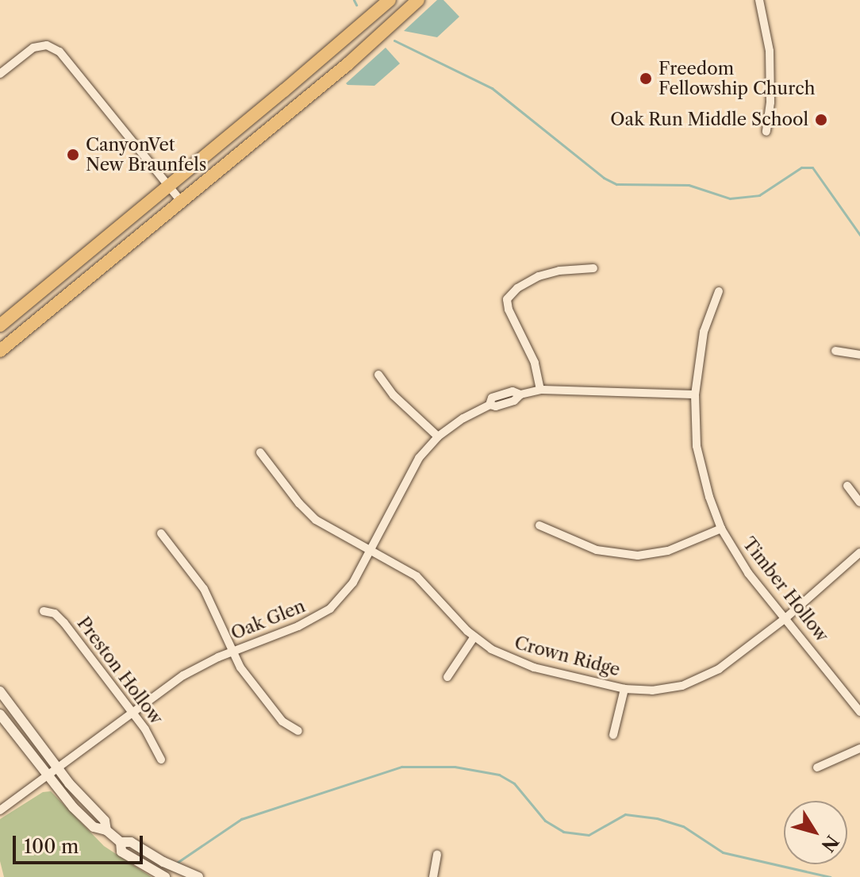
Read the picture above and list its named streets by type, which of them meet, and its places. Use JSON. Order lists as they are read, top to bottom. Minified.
{"streets":{"street":["Timber Hollow","Oak Glen","Crown Ridge","Preston Hollow"]},"crossings":[["Timber Hollow","Oak Glen"],["Timber Hollow","Crown Ridge"],["Oak Glen","Crown Ridge"],["Oak Glen","Preston Hollow"]],"places":["Freedom Fellowship Church","Oak Run Middle School","CanyonVet New Braunfels"],"scale_bar":"100 m","north":"bottom right"}
